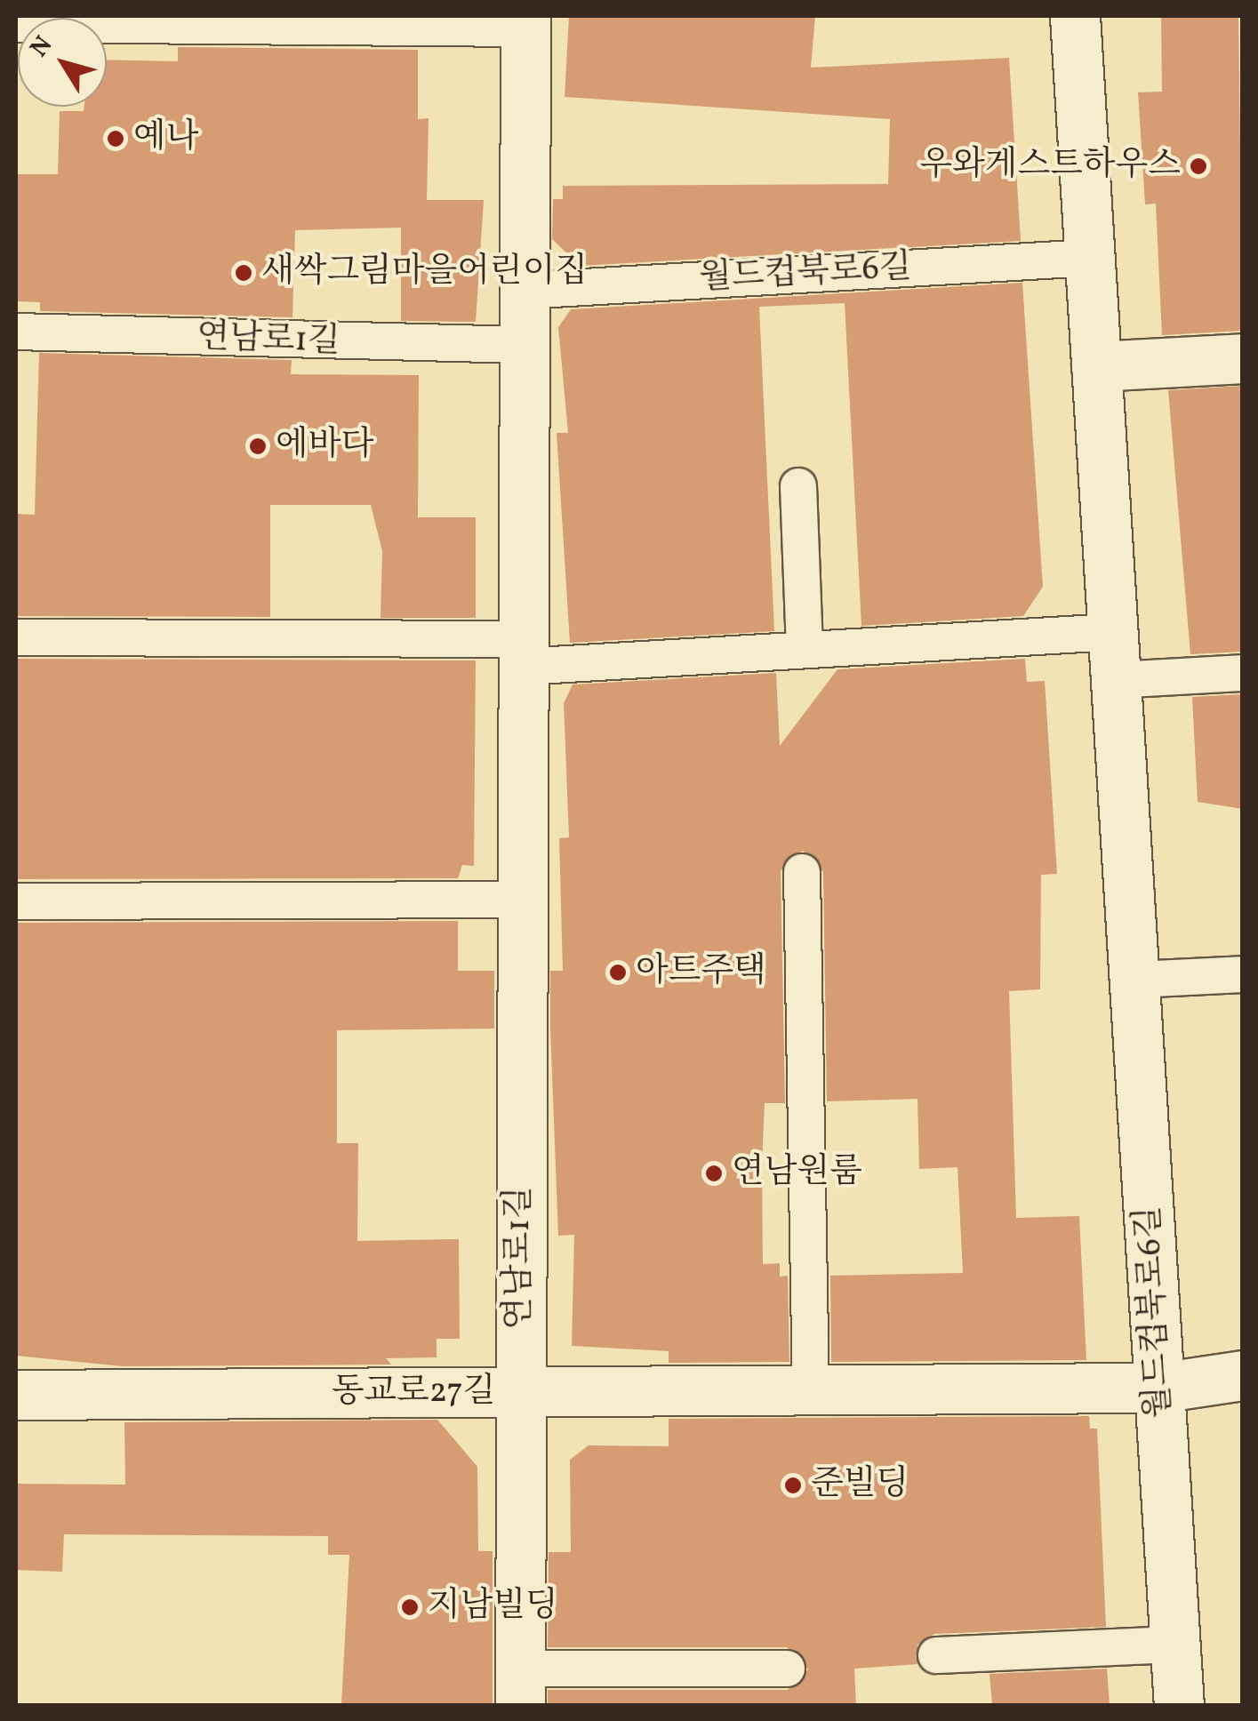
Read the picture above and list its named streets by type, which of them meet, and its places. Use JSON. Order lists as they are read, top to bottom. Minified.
{"streets":{"street":["월드컵북로6길","연남로1길","동교로27길"]},"crossings":[["월드컵북로6길","연남로1길"],["월드컵북로6길","동교로27길"],["연남로1길","동교로27길"]],"places":["예나","우와게스트하우스","새싹그림마을어린이집","에바다","아트주택","연남원룸","준빌딩","지남빌딩"],"north":"top left"}
